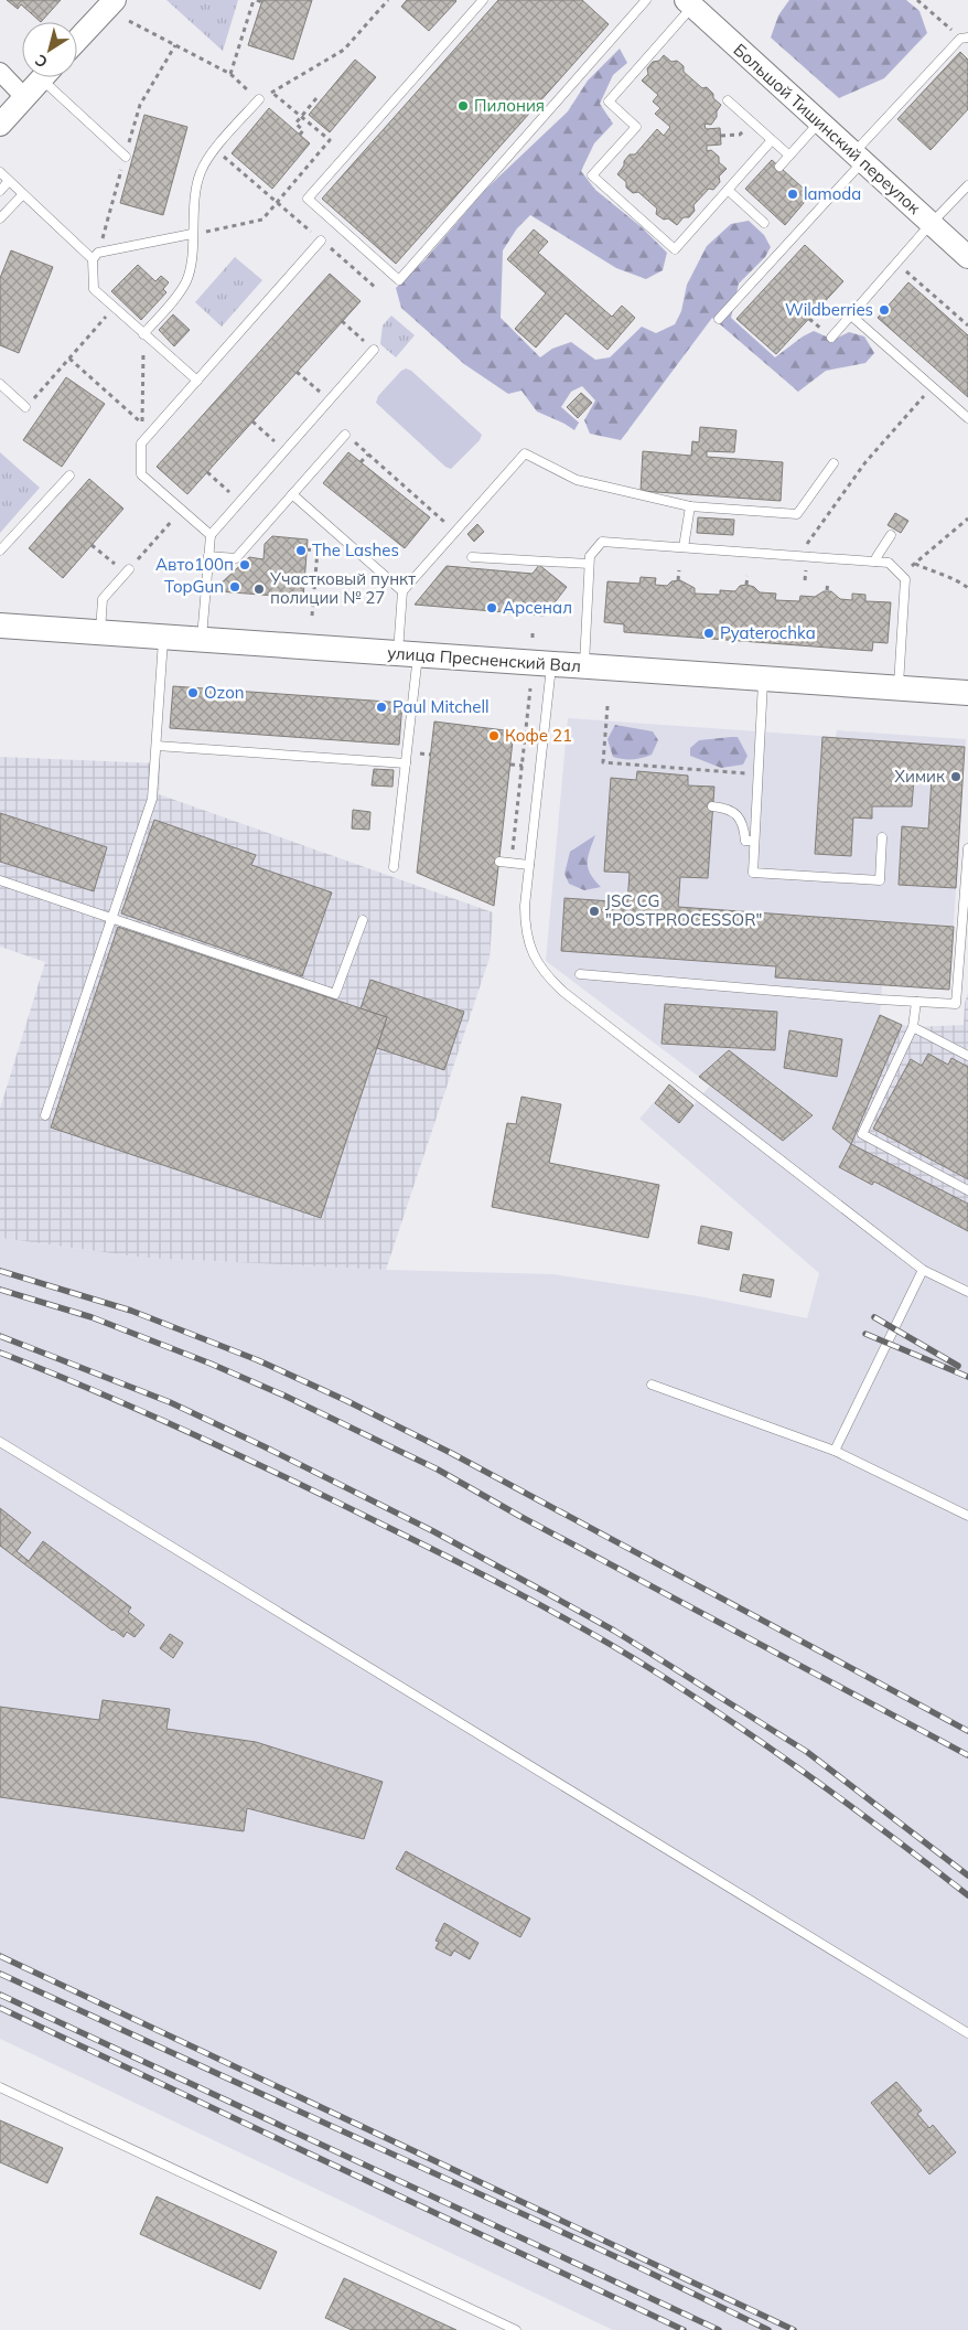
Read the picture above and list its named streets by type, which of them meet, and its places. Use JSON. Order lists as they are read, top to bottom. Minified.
{"streets":{"main road":["улица Пресненский Вал"],"street":["Большой Тишинский переулок"]},"places":["Пилония","lamoda","Wildberries","The Lashes","Авто100п","TopGun","Участковый пункт полиции № 27","Арсенал","Pyaterochka","Ozon","Paul Mitchell","Кофе 21","Химик","JSC CG \"POSTPROCESSOR\""],"north":"bottom left"}
